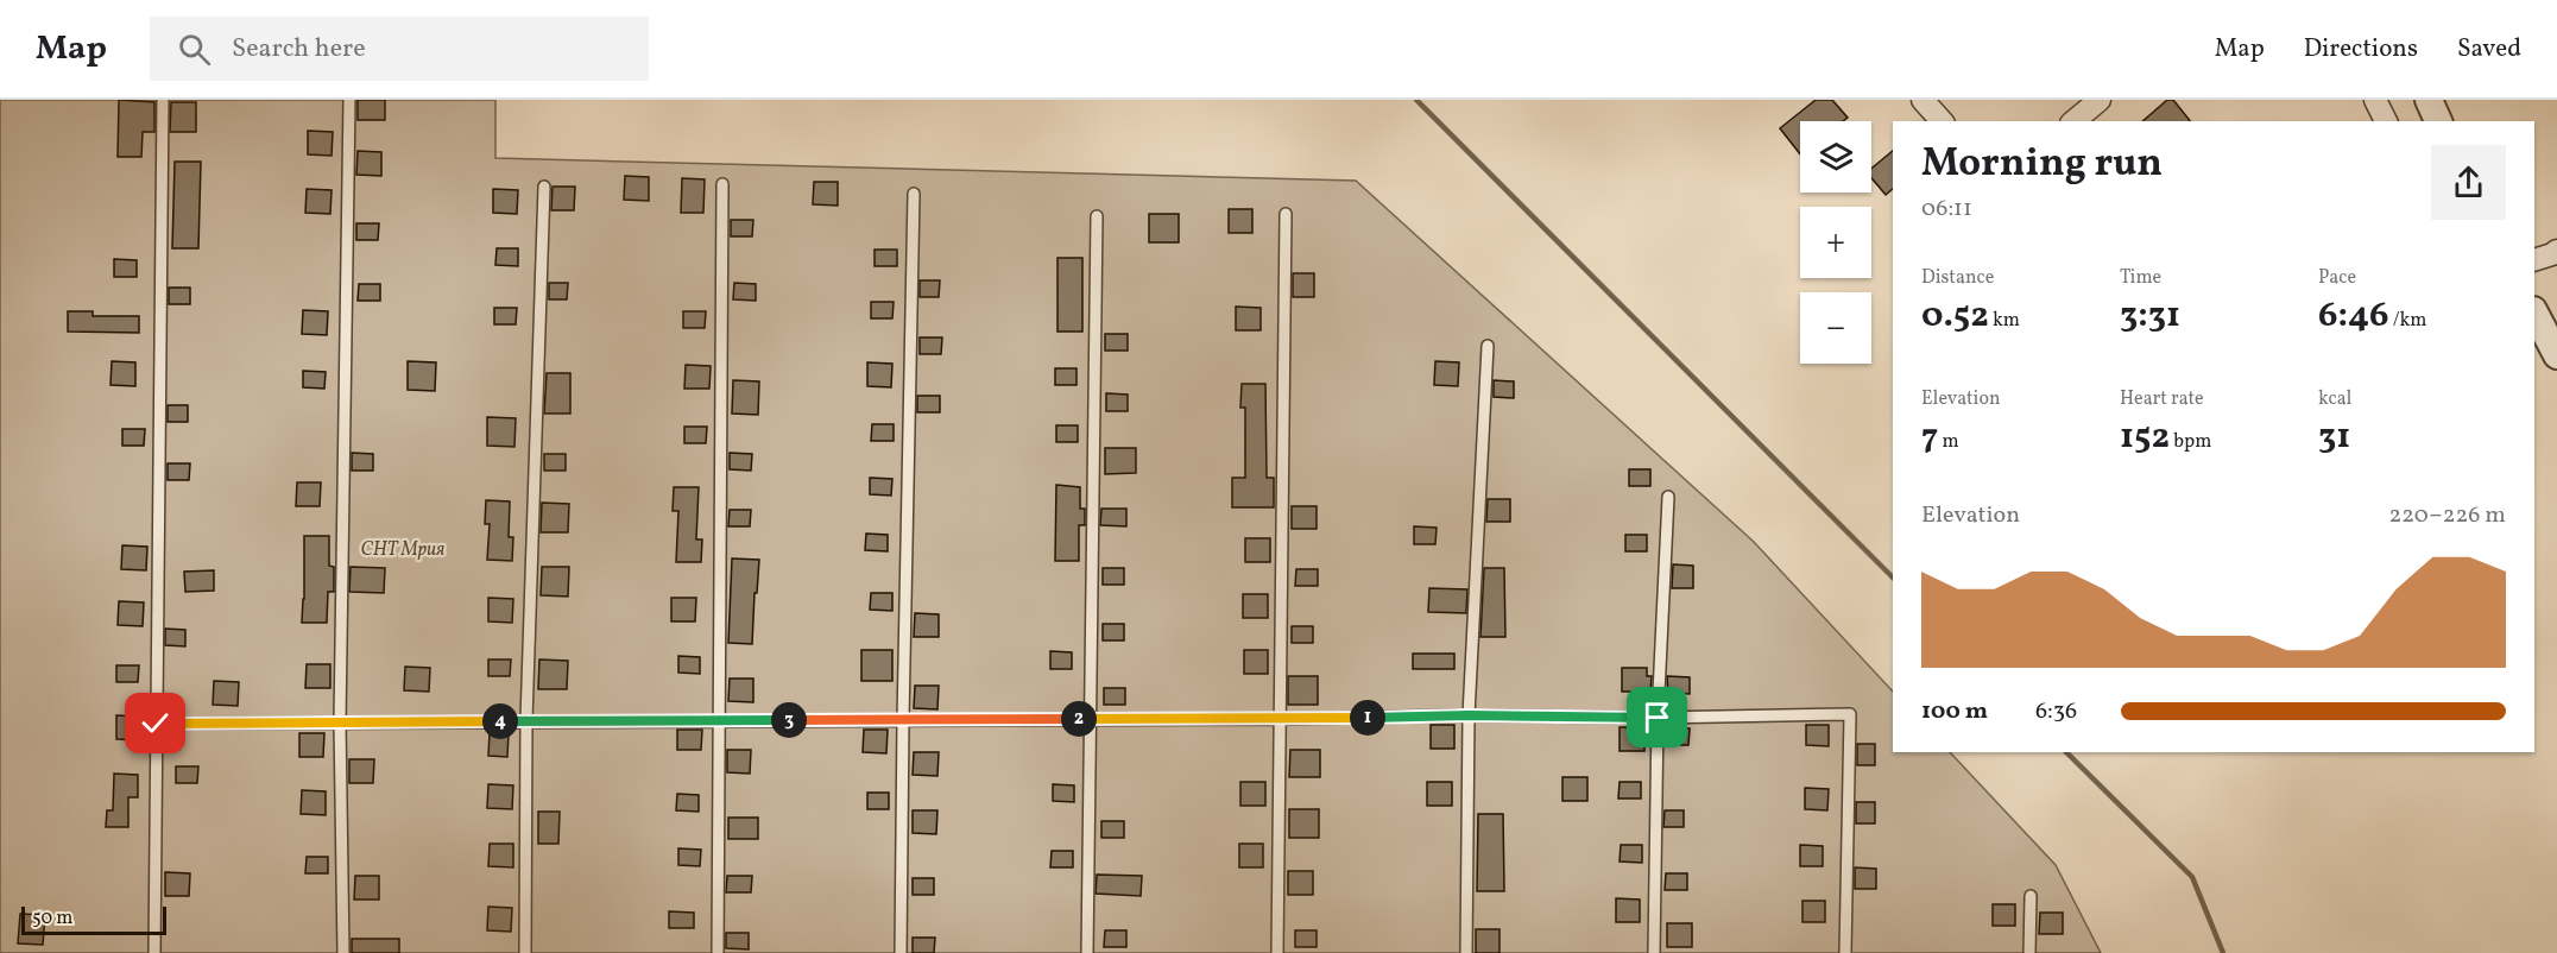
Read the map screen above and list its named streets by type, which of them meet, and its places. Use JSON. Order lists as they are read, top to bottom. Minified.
{"parks":["СНТ Мрия"],"scale_bar":"50 m","page":{"header":"Map","search":"Search here","nav":["Map","Directions","Saved"],"map_buttons":["+","−"],"heading":["Morning run","06:11"],"stats":[["Distance","0.52 km"],["Time","3:31"],["Pace","6:46 /km"],["Elevation","7 m"],["Heart rate","152 bpm"],["kcal","31"]],"chart":["Elevation","220–226 m"],"list":[{"name":"100 m","note":"6:36"}],"pins":["1","2","3","4"],"scale":"50 m"}}
